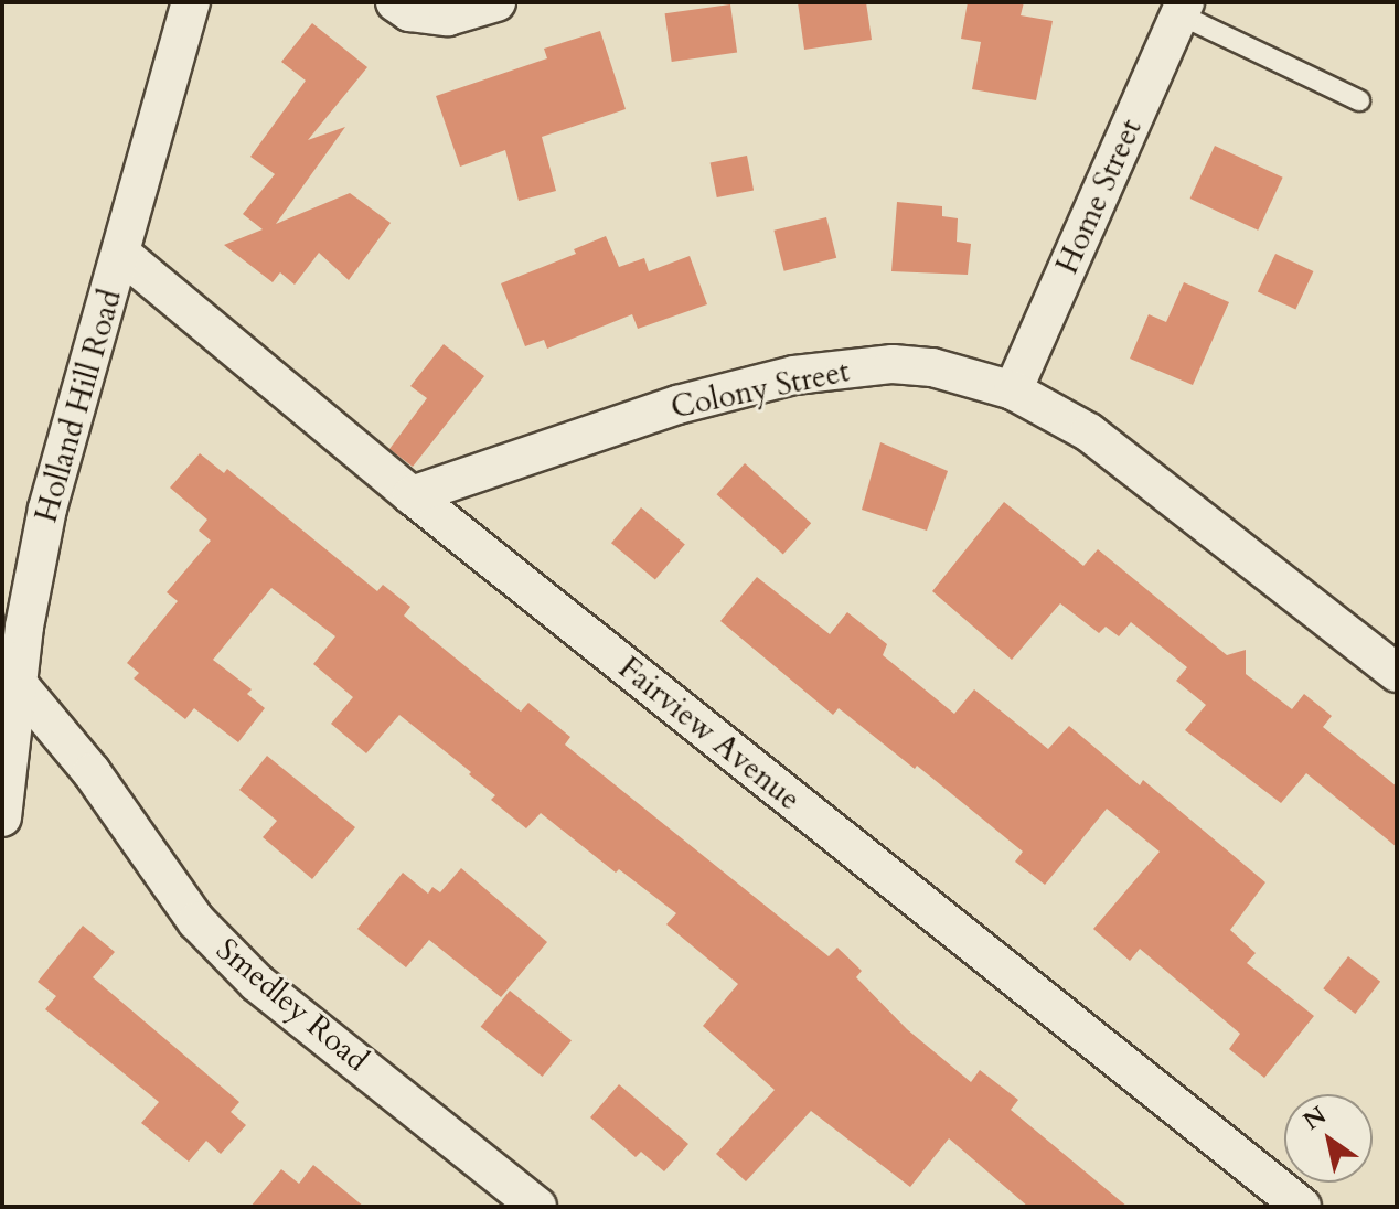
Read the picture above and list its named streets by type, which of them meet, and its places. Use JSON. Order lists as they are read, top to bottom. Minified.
{"streets":{"street":["Home Street","Colony Street","Holland Hill Road","Fairview Avenue","Smedley Road"]},"crossings":[["Home Street","Colony Street"],["Colony Street","Fairview Avenue"],["Holland Hill Road","Fairview Avenue"],["Holland Hill Road","Smedley Road"]],"north":"top left"}
